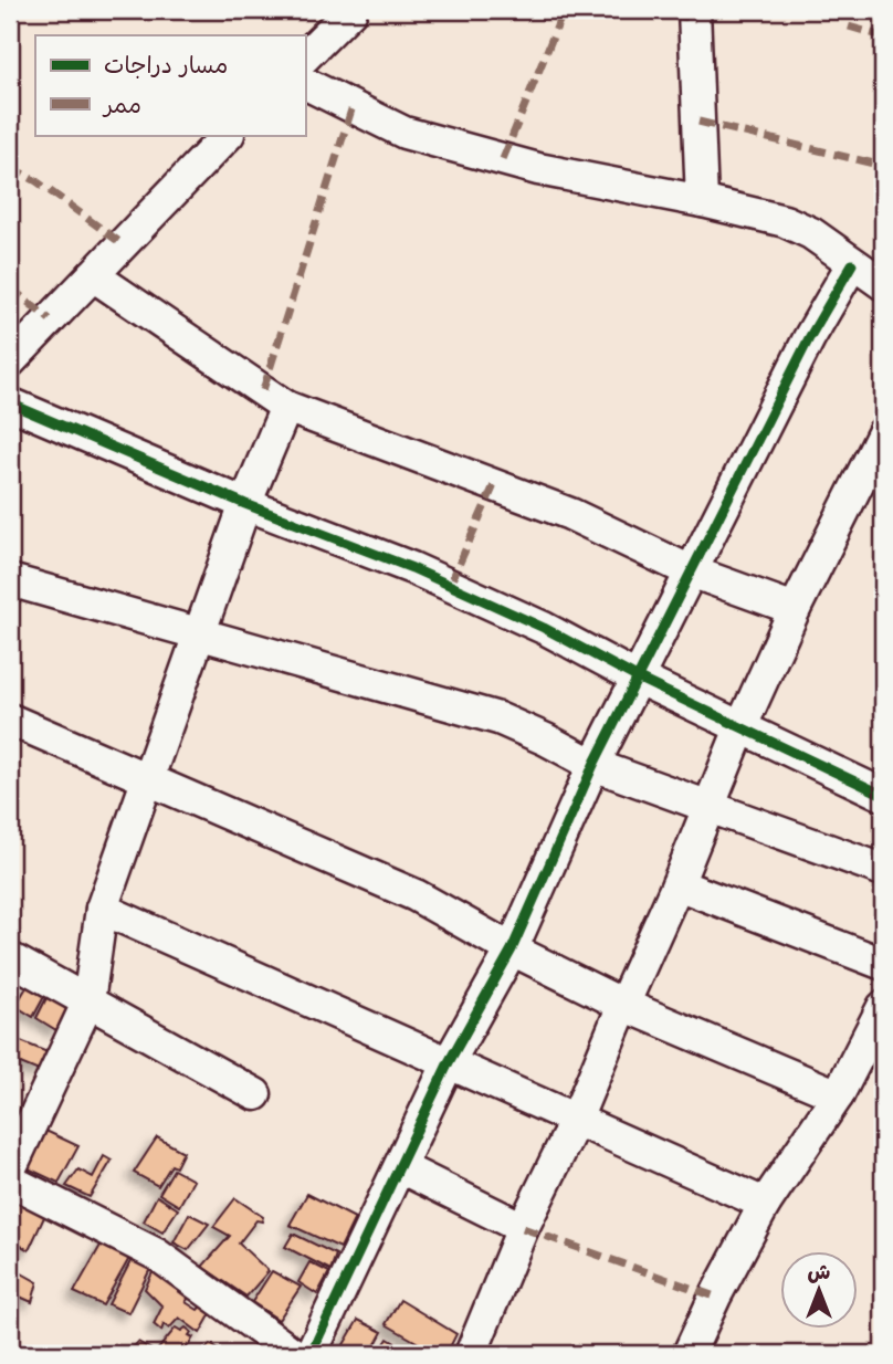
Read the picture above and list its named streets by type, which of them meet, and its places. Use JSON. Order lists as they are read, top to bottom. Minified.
{"legend":["مسار دراجات","ممر"],"north":"top"}
